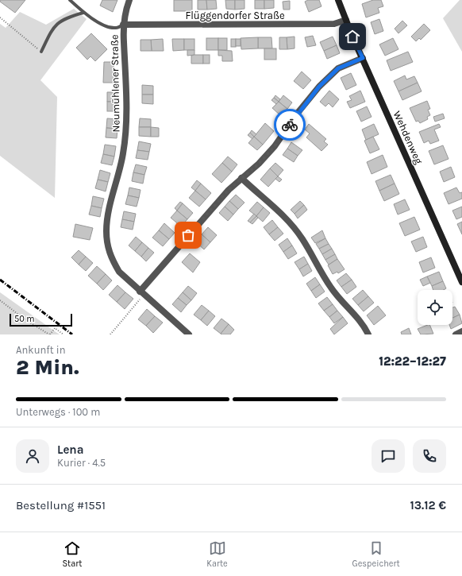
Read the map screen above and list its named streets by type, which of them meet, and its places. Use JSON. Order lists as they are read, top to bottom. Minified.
{"streets":{"main road":["Wehdenweg"],"street":["Flüggendorfer Straße","Neumühlener Straße"]},"crossings":[["Flüggendorfer Straße","Neumühlener Straße"],["Flüggendorfer Straße","Wehdenweg"]],"scale_bar":"50 m","page":{"scale":"50 m","heading":["2 Min.","Ankunft in","12:22–12:27"],"panel":["Lena","Kurier · 4.5","Bestellung #1551","13.12 €"],"bar":"Unterwegs · 100 m","tabs":["Start","Karte","Gespeichert"]}}
